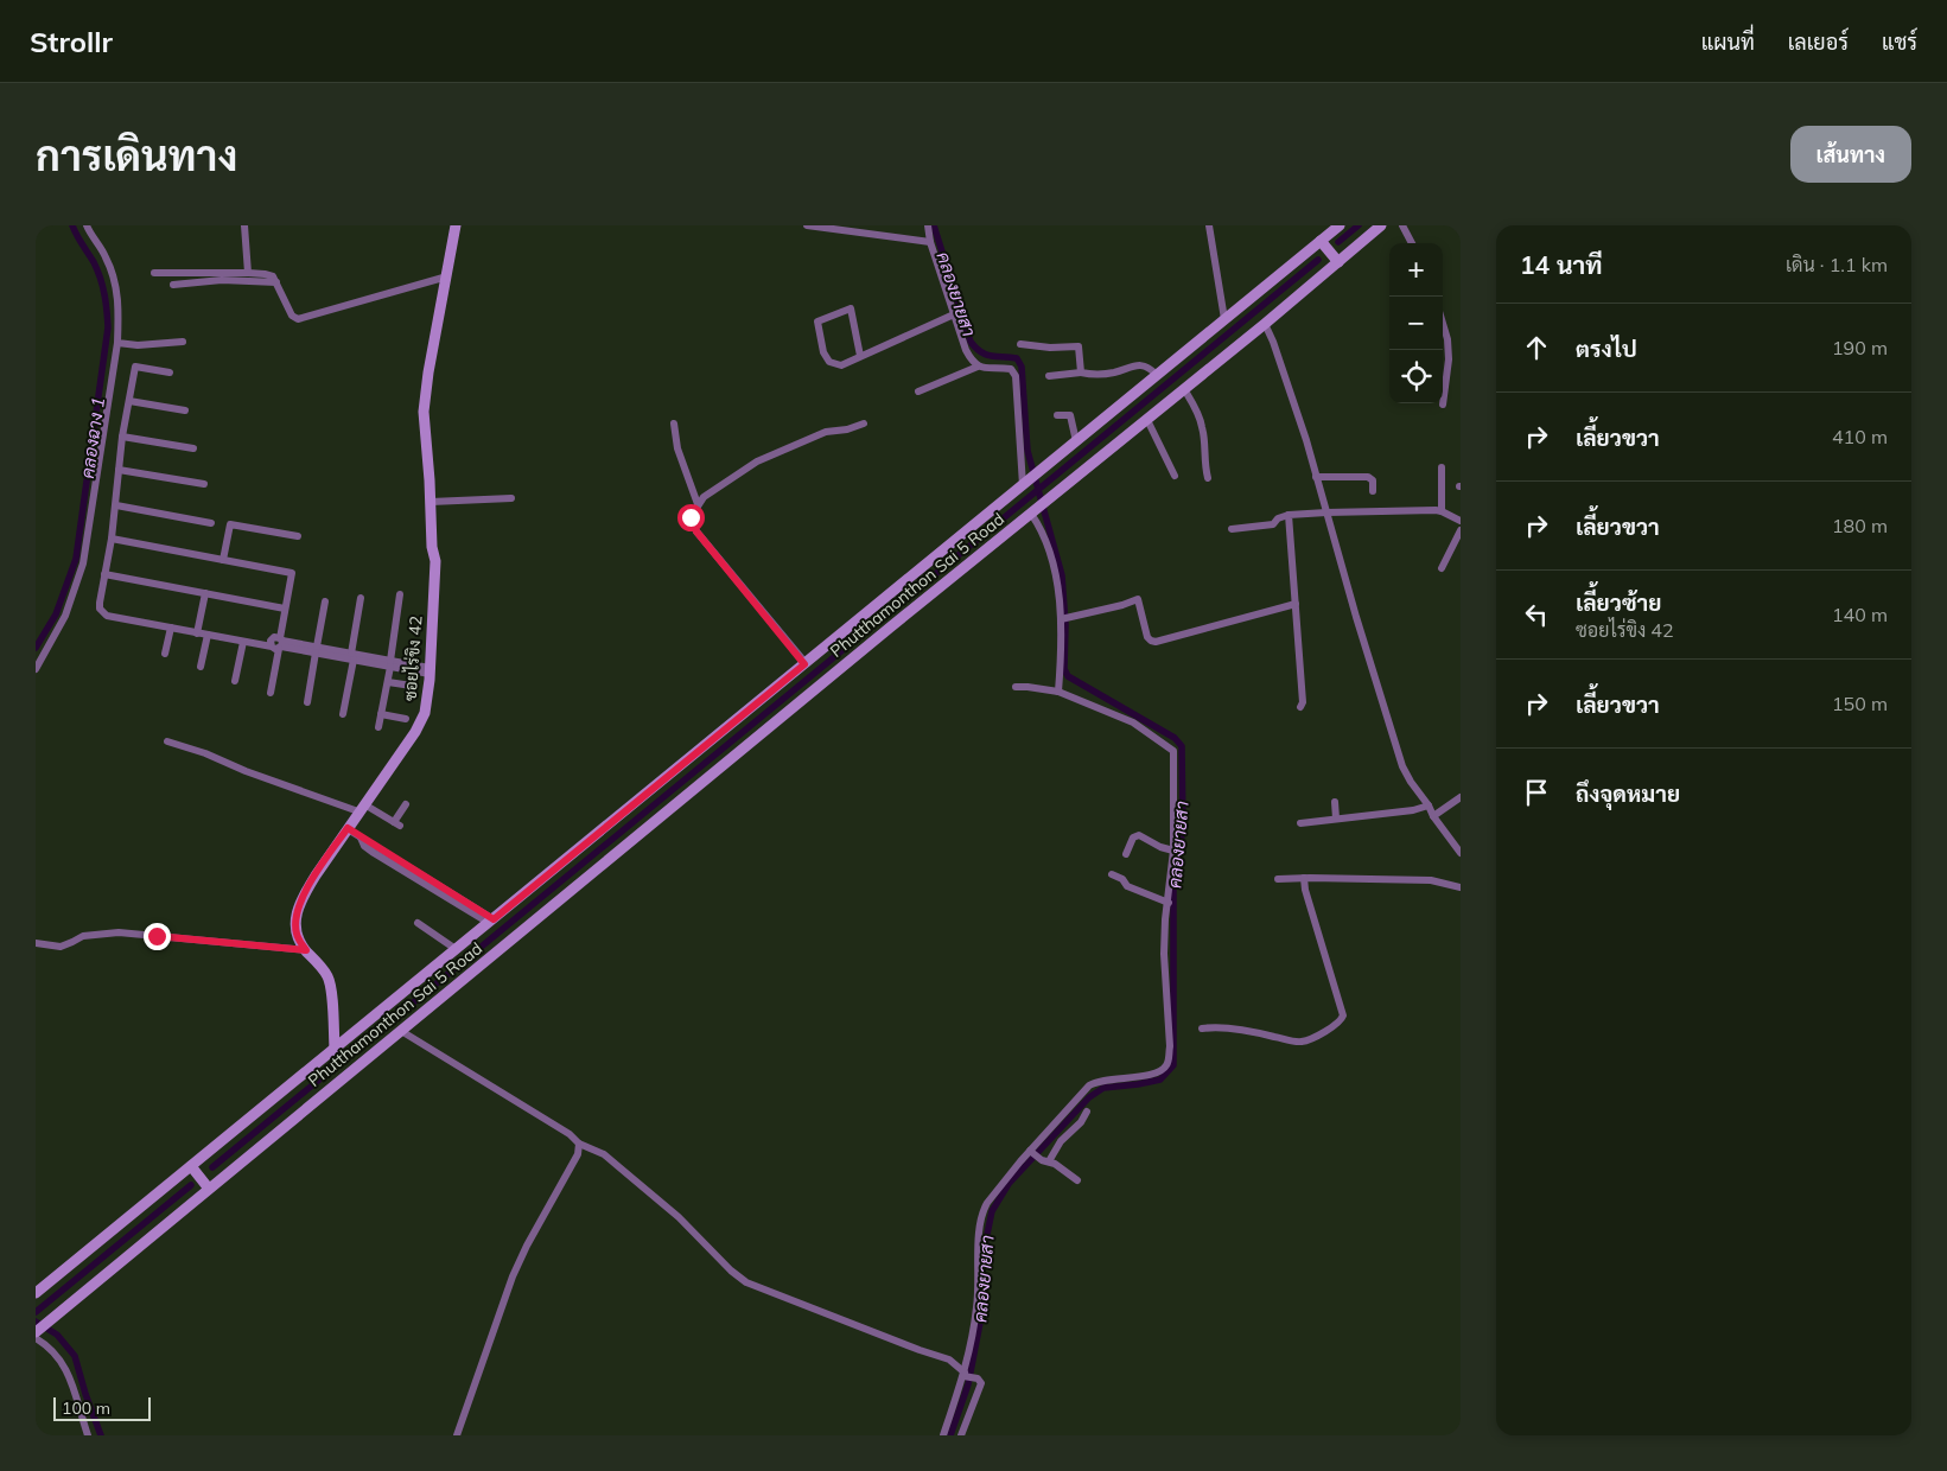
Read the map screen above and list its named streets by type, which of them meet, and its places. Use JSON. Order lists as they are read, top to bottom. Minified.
{"streets":{"main road":["Phutthamonthon Sai 5 Road","ซอยไร่ขิง 42"]},"crossings":[["Phutthamonthon Sai 5 Road","ซอยไร่ขิง 42"]],"water":["คลองยายสา","คลองฉาง 1"],"scale_bar":"100 m","page":{"header":"Strollr","nav":["แผนที่","เลเยอร์","แชร์"],"buttons":"เส้นทาง","title":"การเดินทาง","heading":["14 นาที","เดิน · 1.1 km"],"map_buttons":["+","−"],"list":[["ตรงไป","190 m"],["เลี้ยวขวา","410 m"],["เลี้ยวขวา","180 m"],["เลี้ยวซ้าย","ซอยไร่ขิง 42","140 m"],["เลี้ยวขวา","150 m"],"ถึงจุดหมาย"],"scale":"100 m"}}
